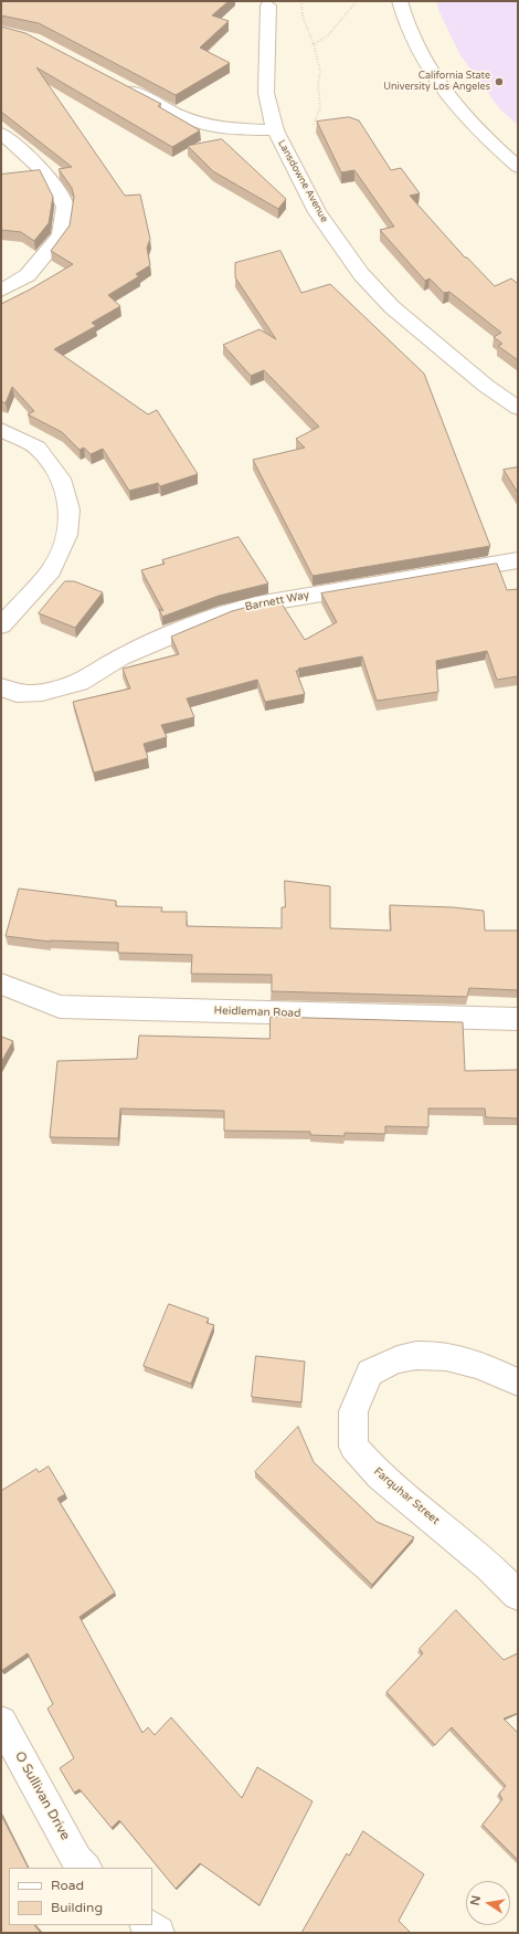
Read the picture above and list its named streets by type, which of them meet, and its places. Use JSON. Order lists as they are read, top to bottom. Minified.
{"streets":{"street":["Lansdowne Avenue","Barnett Way","Heidleman Road","Farquhar Street","O Sullivan Drive"]},"places":["California State University Los Angeles"],"legend":["Road","Building"],"north":"left"}
